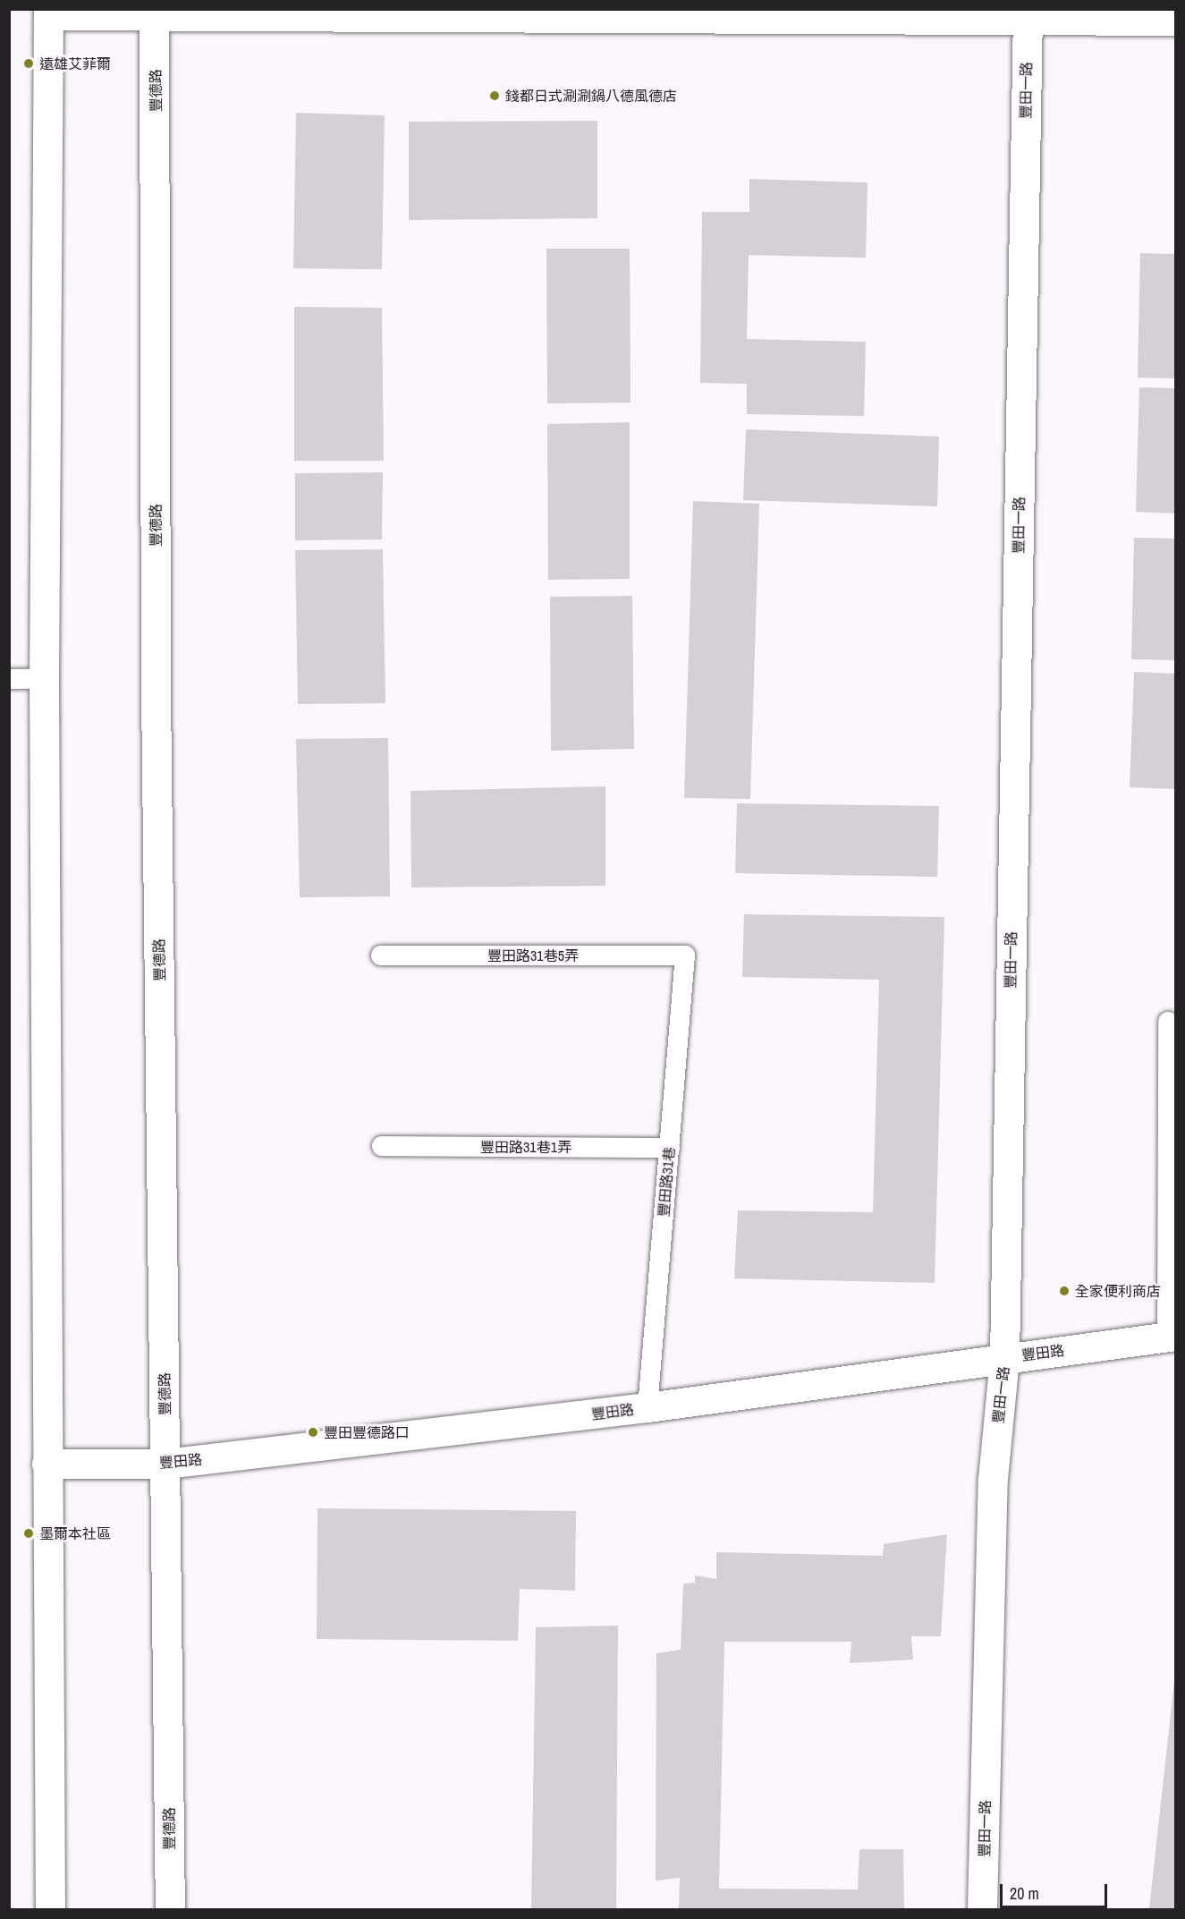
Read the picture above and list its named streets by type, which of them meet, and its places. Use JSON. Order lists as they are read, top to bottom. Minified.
{"streets":{"street":["豐德路","豐田一路","豐田路"],"lane":["豐田路31巷5弄","豐田路31巷1弄","豐田路31巷"]},"crossings":[["豐德路","豐田路"],["豐田一路","豐田路"],["豐田路31巷5弄","豐田路31巷"],["豐田路31巷1弄","豐田路31巷"],["豐田路31巷","豐田路"]],"places":["遠雄艾菲爾","錢都日式涮涮鍋八德風德店","全家便利商店","豐田豐德路口","墨爾本社區"],"scale_bar":"20 m"}
